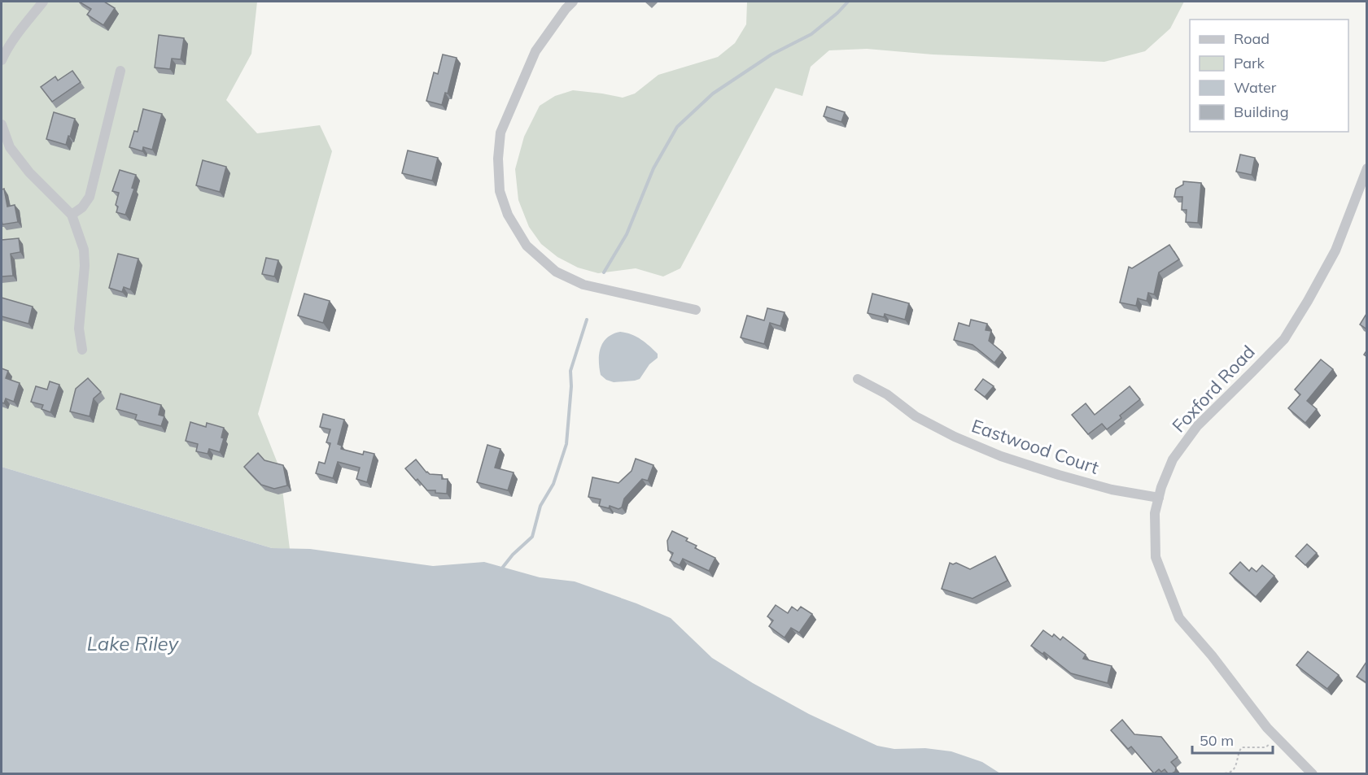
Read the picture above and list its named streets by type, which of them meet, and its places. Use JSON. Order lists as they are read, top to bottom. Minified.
{"streets":{"street":["Foxford Road","Eastwood Court"]},"crossings":[["Foxford Road","Eastwood Court"]],"water":["Lake Riley"],"legend":["Road","Park","Water","Building"],"scale_bar":"50 m"}
